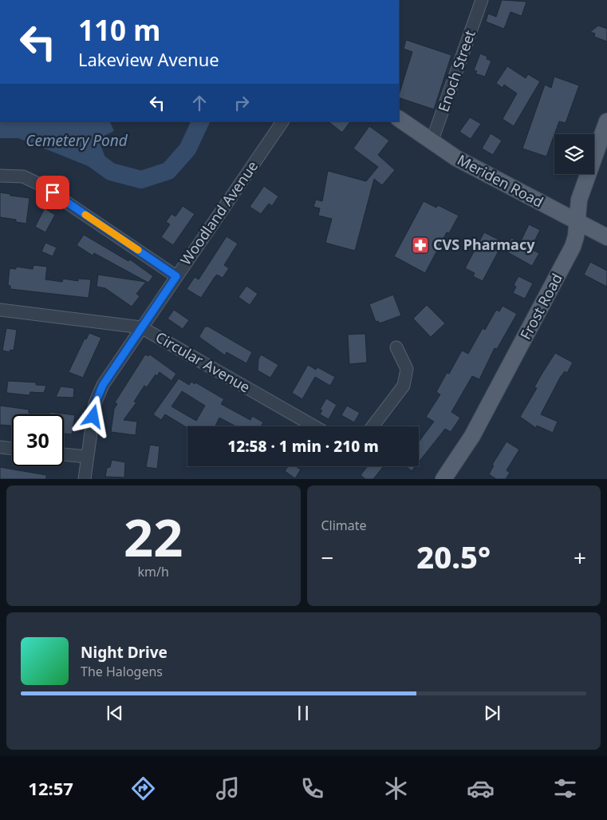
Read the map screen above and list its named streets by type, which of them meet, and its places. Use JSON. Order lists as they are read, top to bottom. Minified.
{"streets":{"main road":["Meriden Road","Frost Road"],"street":["Enoch Street","Woodland Avenue","Circular Avenue"]},"crossings":[["Enoch Street","Meriden Road"],["Meriden Road","Frost Road"],["Woodland Avenue","Circular Avenue"]],"water":["Cemetery Pond"],"places":{"pharmacy":["CVS Pharmacy"]},"page":{"turn":["110 m","Lakeview Avenue"],"limit":"30","trip":"12:58 · 1 min · 210 m","tile":[["22","km/h"],"Climate"],"heat":["−","20.5°","+"],"song":["Night Drive","The Halogens"],"tabs":"12:57"}}
